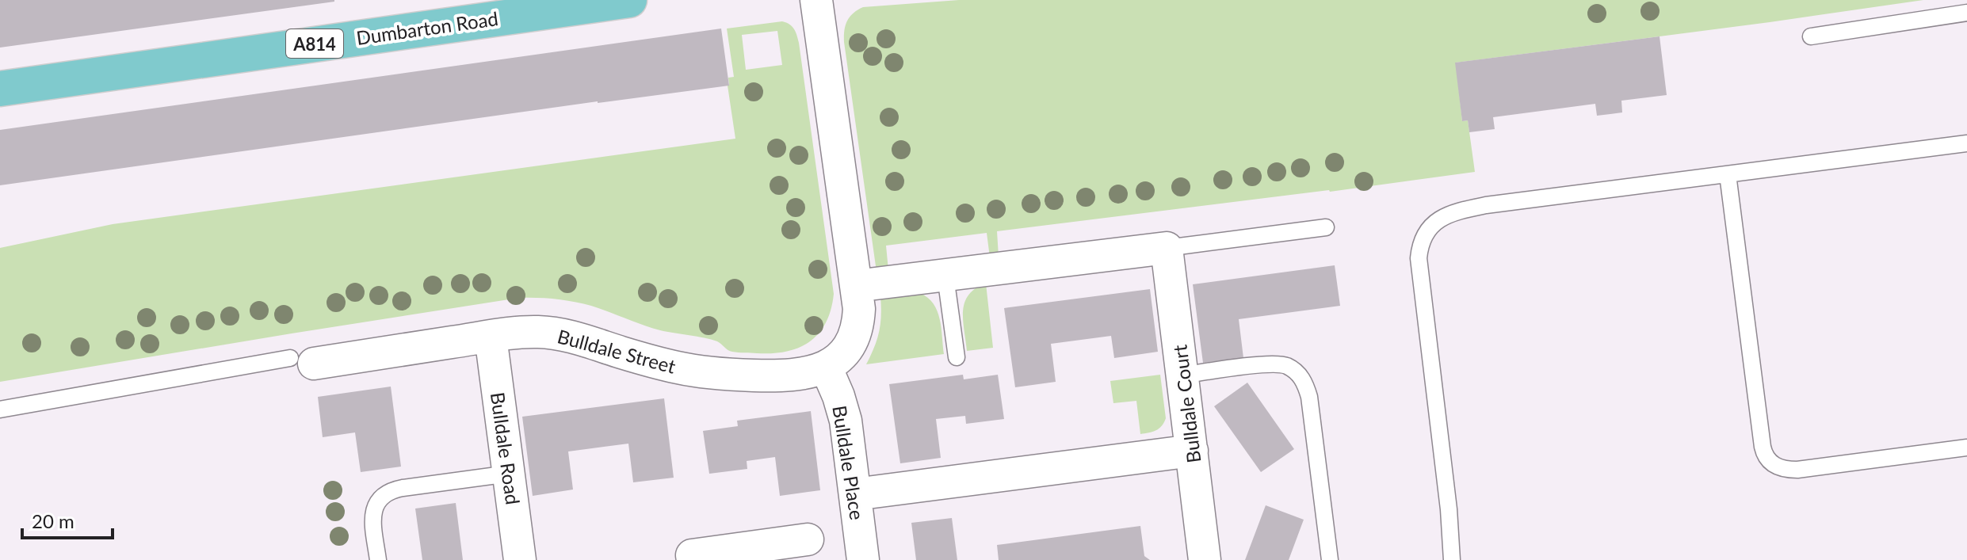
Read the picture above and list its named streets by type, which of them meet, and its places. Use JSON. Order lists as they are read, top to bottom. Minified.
{"streets":{"main road":["Dumbarton Road","A814"],"street":["Bulldale Street","Bulldale Court","Bulldale Road","Bulldale Place"]},"crossings":[["Bulldale Street","Bulldale Road"],["Bulldale Street","Bulldale Place"]],"scale_bar":"20 m"}
